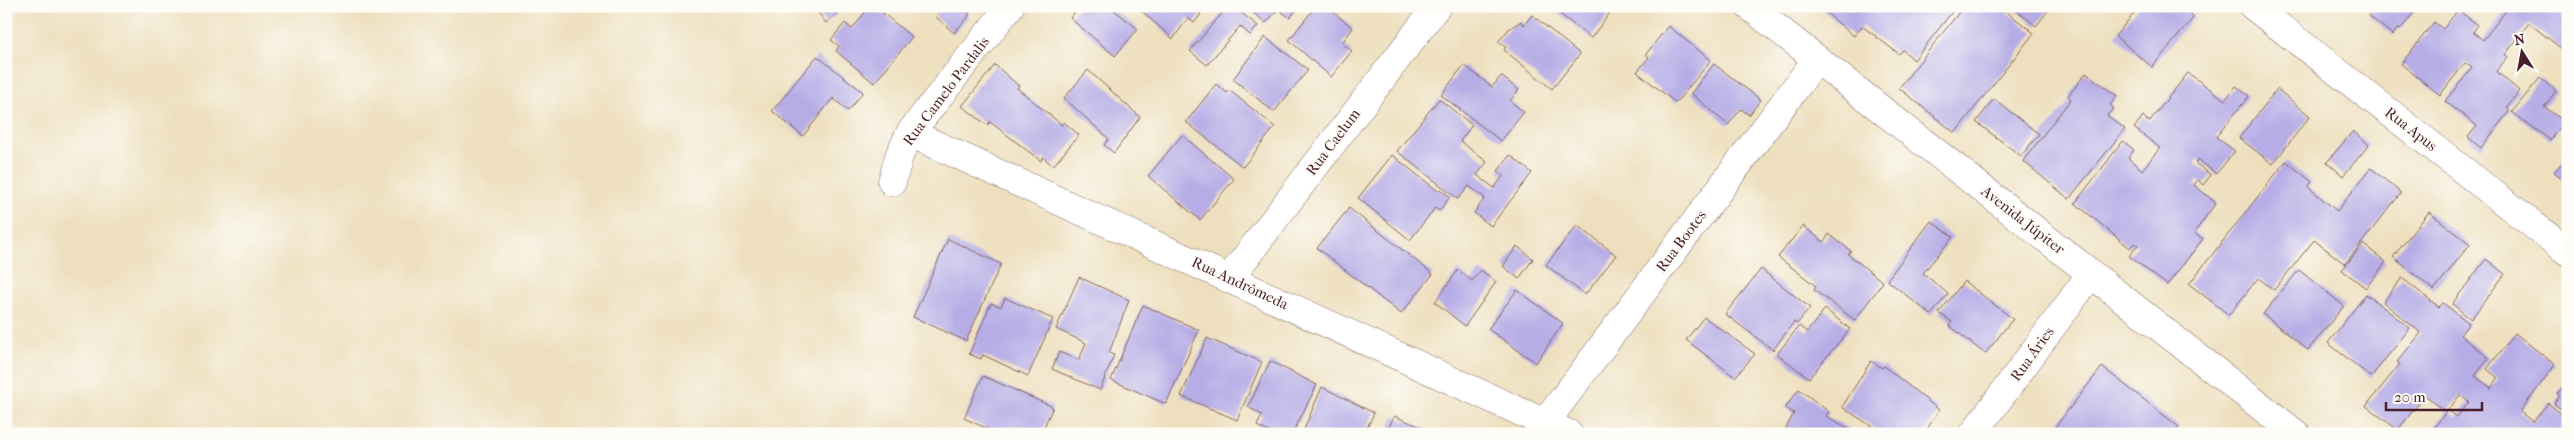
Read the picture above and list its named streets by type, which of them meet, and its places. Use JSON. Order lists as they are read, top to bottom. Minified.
{"streets":{"street":["Rua Camelo Pardalis","Rua Apus","Rua Caelum","Avenida Júpiter","Rua Bootes","Rua Andrômeda","Rua Áries"]},"crossings":[["Rua Camelo Pardalis","Rua Andrômeda"],["Rua Caelum","Rua Andrômeda"],["Avenida Júpiter","Rua Bootes"],["Avenida Júpiter","Rua Áries"],["Rua Bootes","Rua Andrômeda"]],"scale_bar":"20 m","north":"top"}
